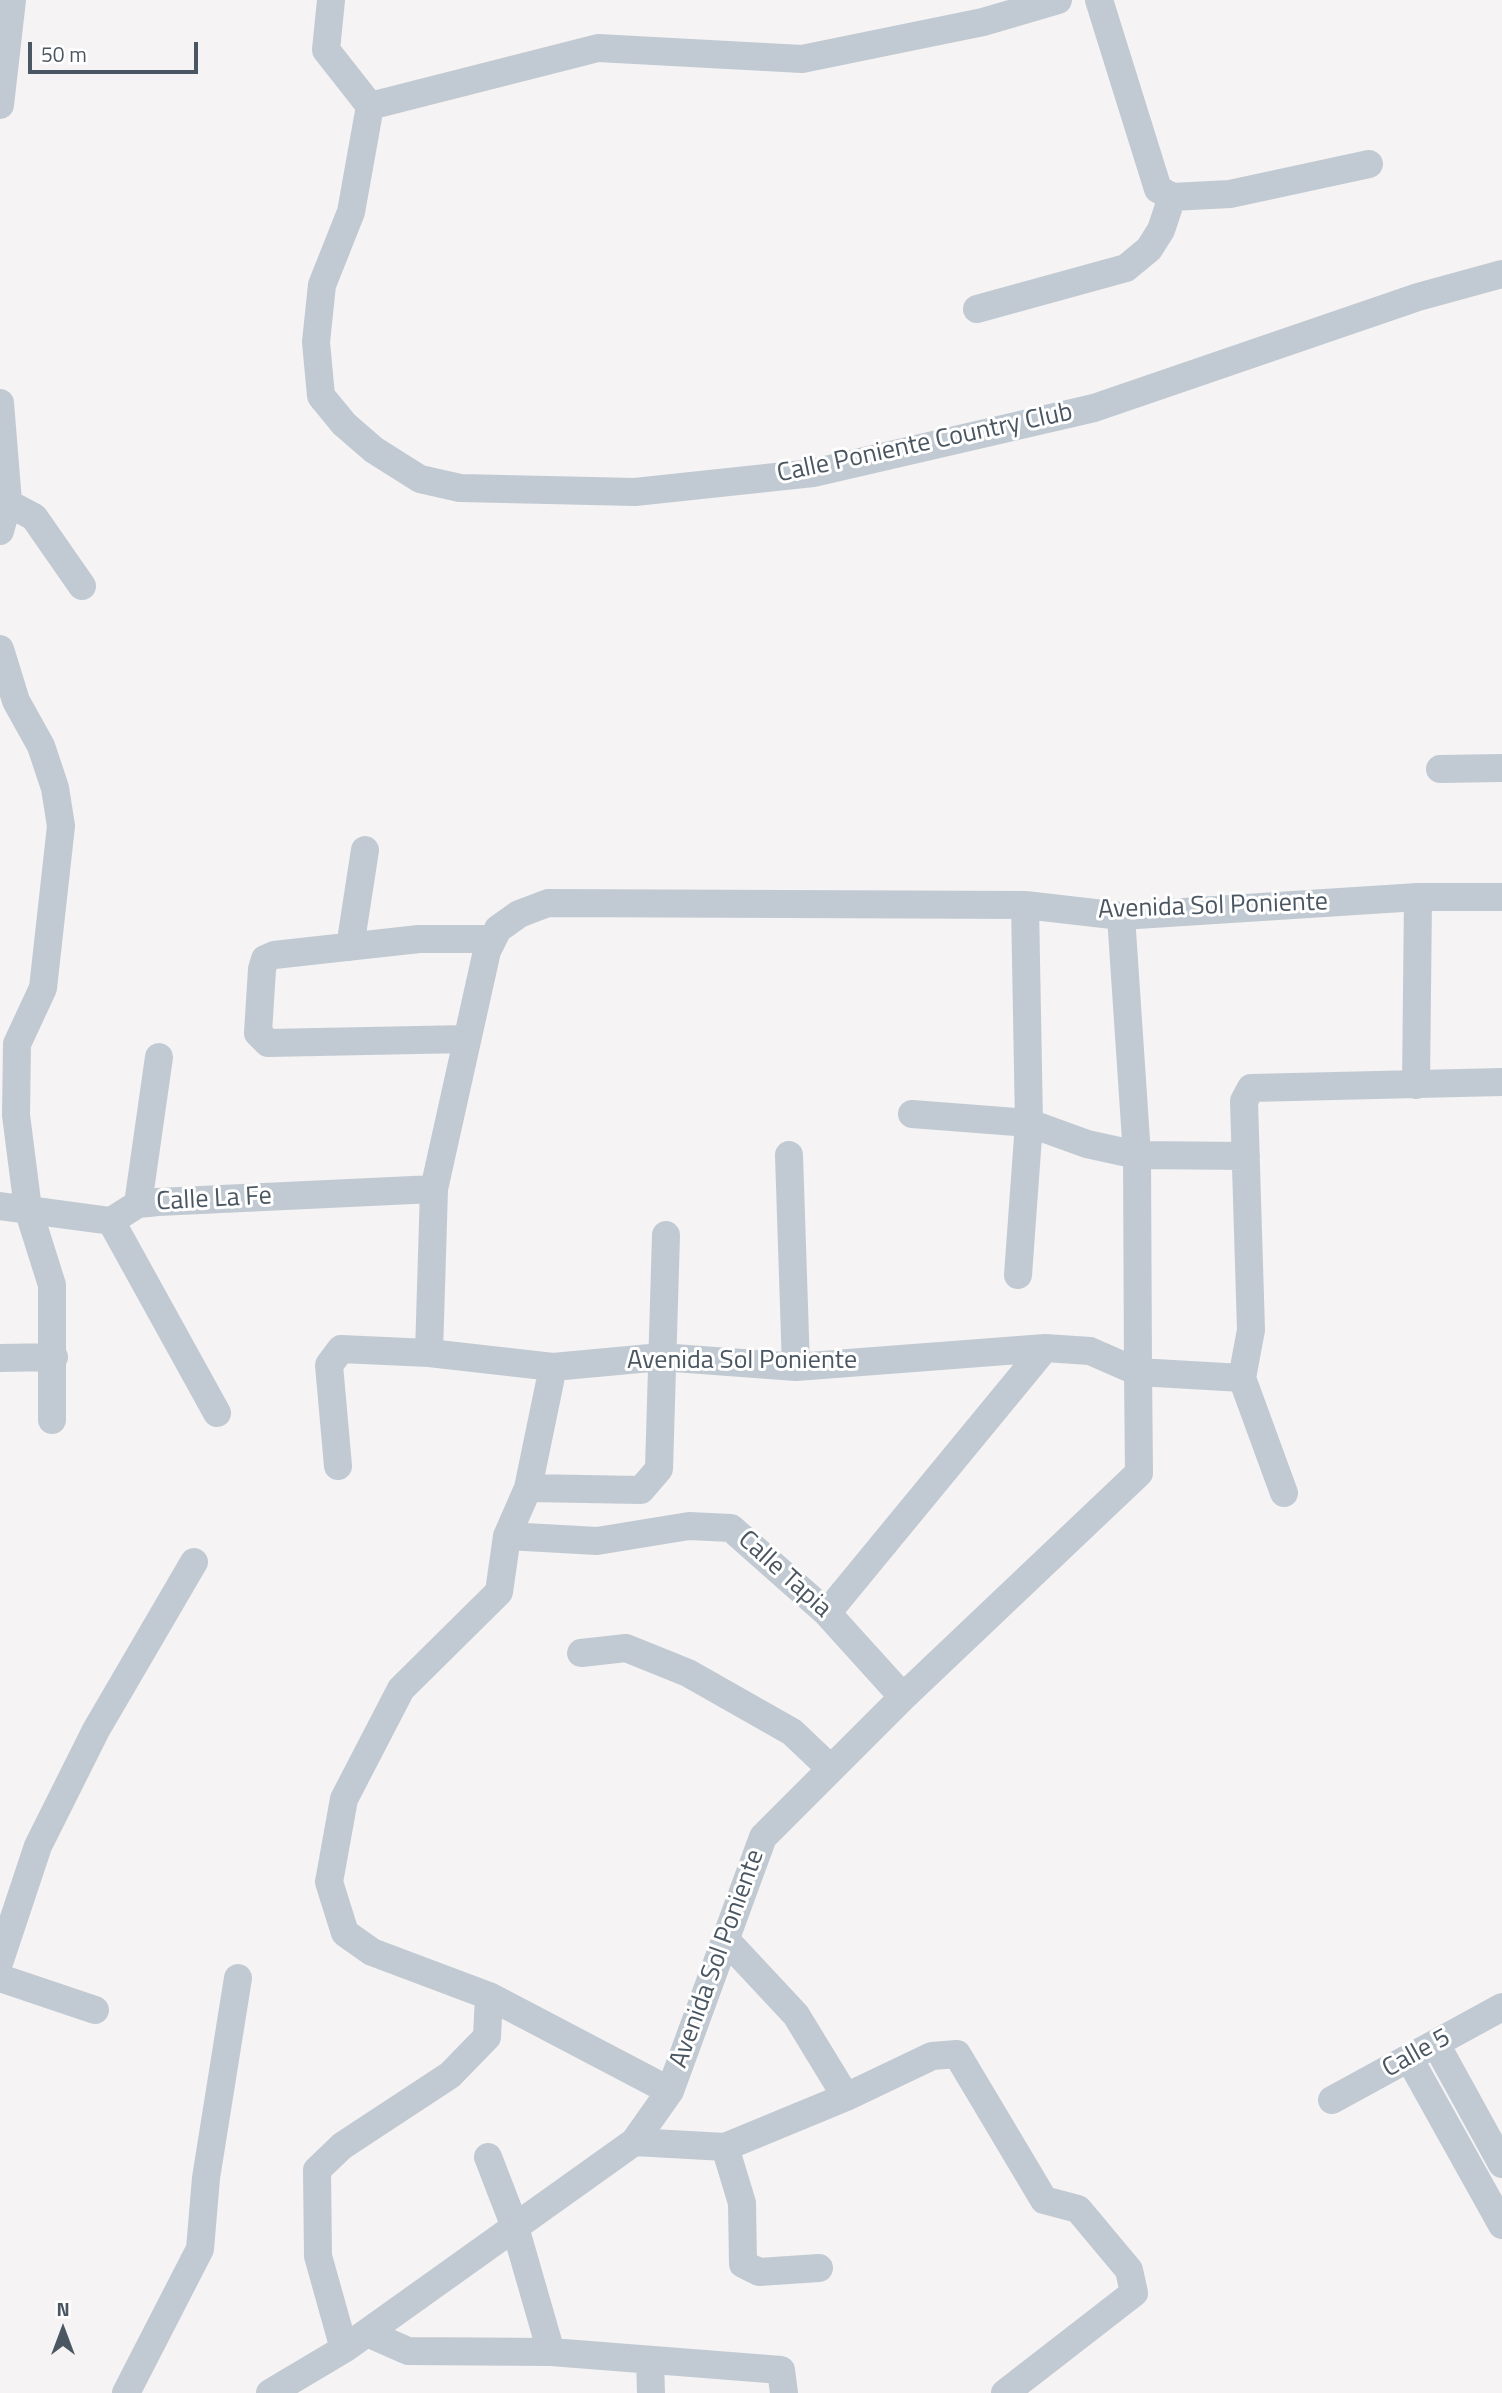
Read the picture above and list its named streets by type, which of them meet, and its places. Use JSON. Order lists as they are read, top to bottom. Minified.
{"streets":{"street":["Calle Poniente Country Club","Avenida Sol Poniente","Calle La Fe","Calle Tapia","Calle 5"]},"crossings":[["Avenida Sol Poniente","Calle La Fe"],["Avenida Sol Poniente","Calle Tapia"]],"scale_bar":"50 m","north":"top"}
